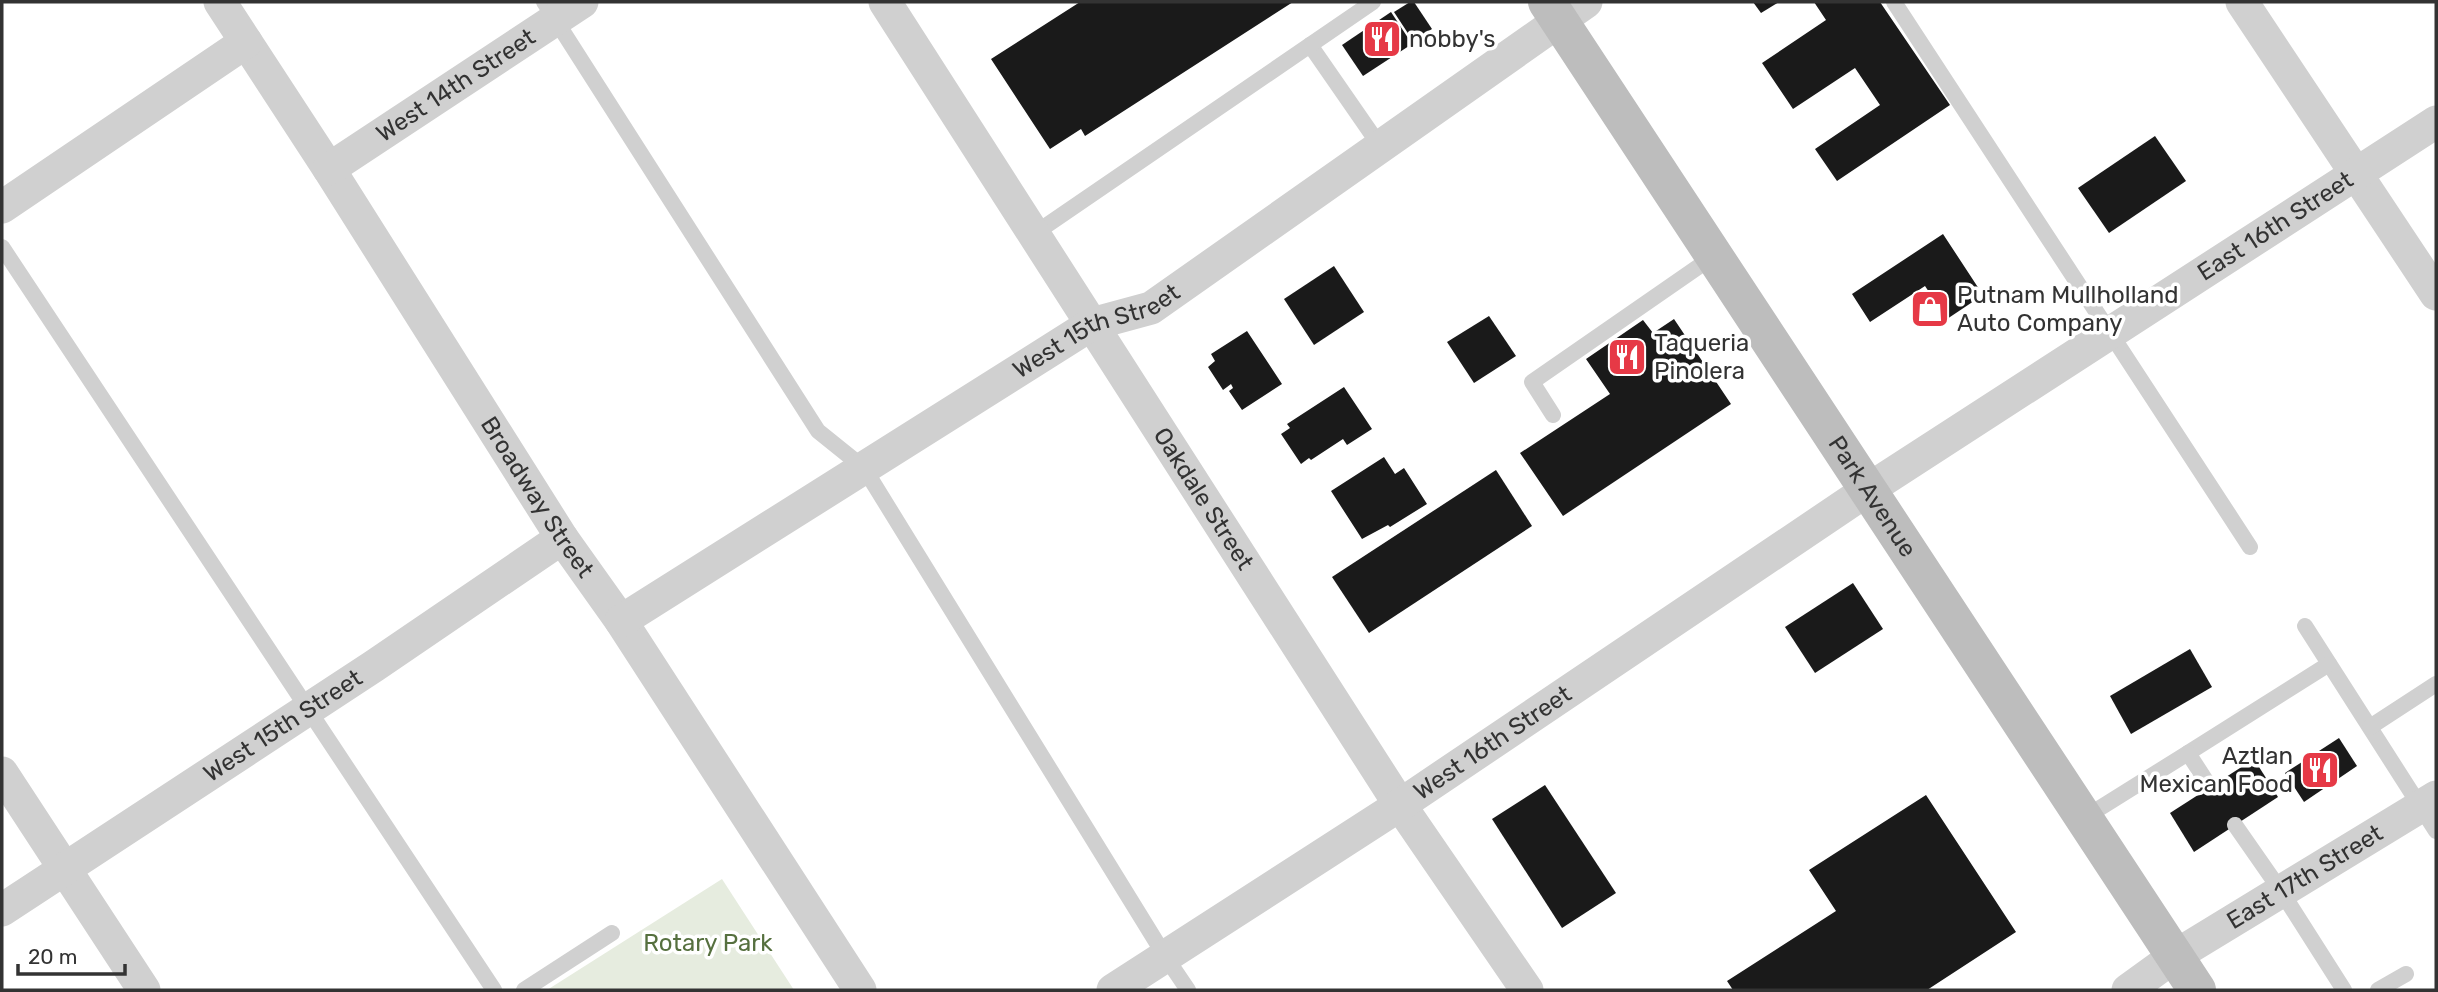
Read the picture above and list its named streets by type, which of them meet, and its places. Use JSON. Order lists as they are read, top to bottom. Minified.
{"streets":{"main road":["Park Avenue"],"street":["West 14th Street","East 16th Street","West 15th Street","Broadway Street","Oakdale Street","West 16th Street","East 17th Street"]},"crossings":[["West 14th Street","Broadway Street"],["East 16th Street","Park Avenue"],["East 16th Street","West 16th Street"],["West 15th Street","Park Avenue"],["West 15th Street","Broadway Street"],["West 15th Street","Oakdale Street"],["Park Avenue","West 16th Street"],["Park Avenue","East 17th Street"],["Oakdale Street","West 16th Street"]],"parks":["Rotary Park"],"places":{"restaurant":["nobby's","Taqueria Pinolera","Aztlan Mexican Food"],"shop":["Putnam Mullholland Auto Company"]},"scale_bar":"20 m"}
